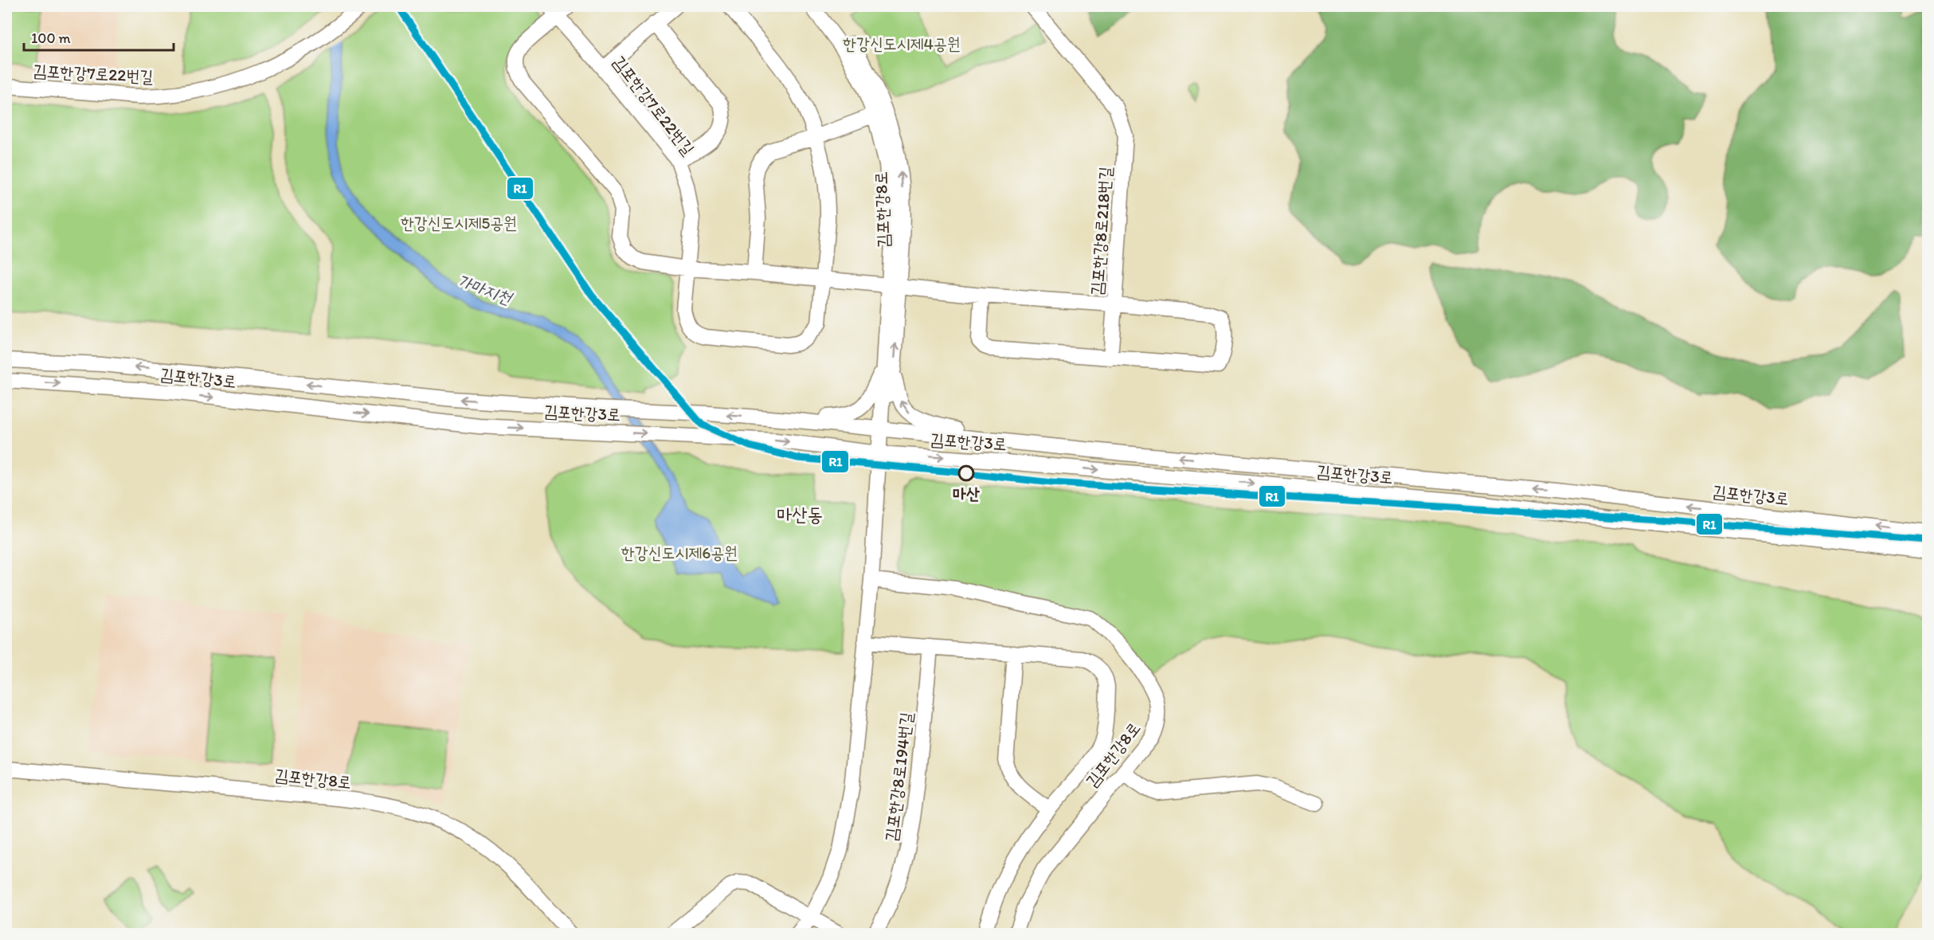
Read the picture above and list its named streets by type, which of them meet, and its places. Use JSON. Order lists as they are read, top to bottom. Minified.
{"streets":{"street":["김포한강7로22번길","김포한강8로","김포한강8로218번길","김포한강3로","김포한강8로194번길"]},"crossings":[["김포한강7로22번길","김포한강8로218번길"],["김포한강8로","김포한강8로218번길"],["김포한강8로","김포한강3로"]],"districts":["마산동"],"water":["가마지천"],"parks":["한강신도시제4공원","한강신도시제5공원","한강신도시제6공원"],"places":["마산"],"lines":["transit line R1"],"scale_bar":"100 m"}
